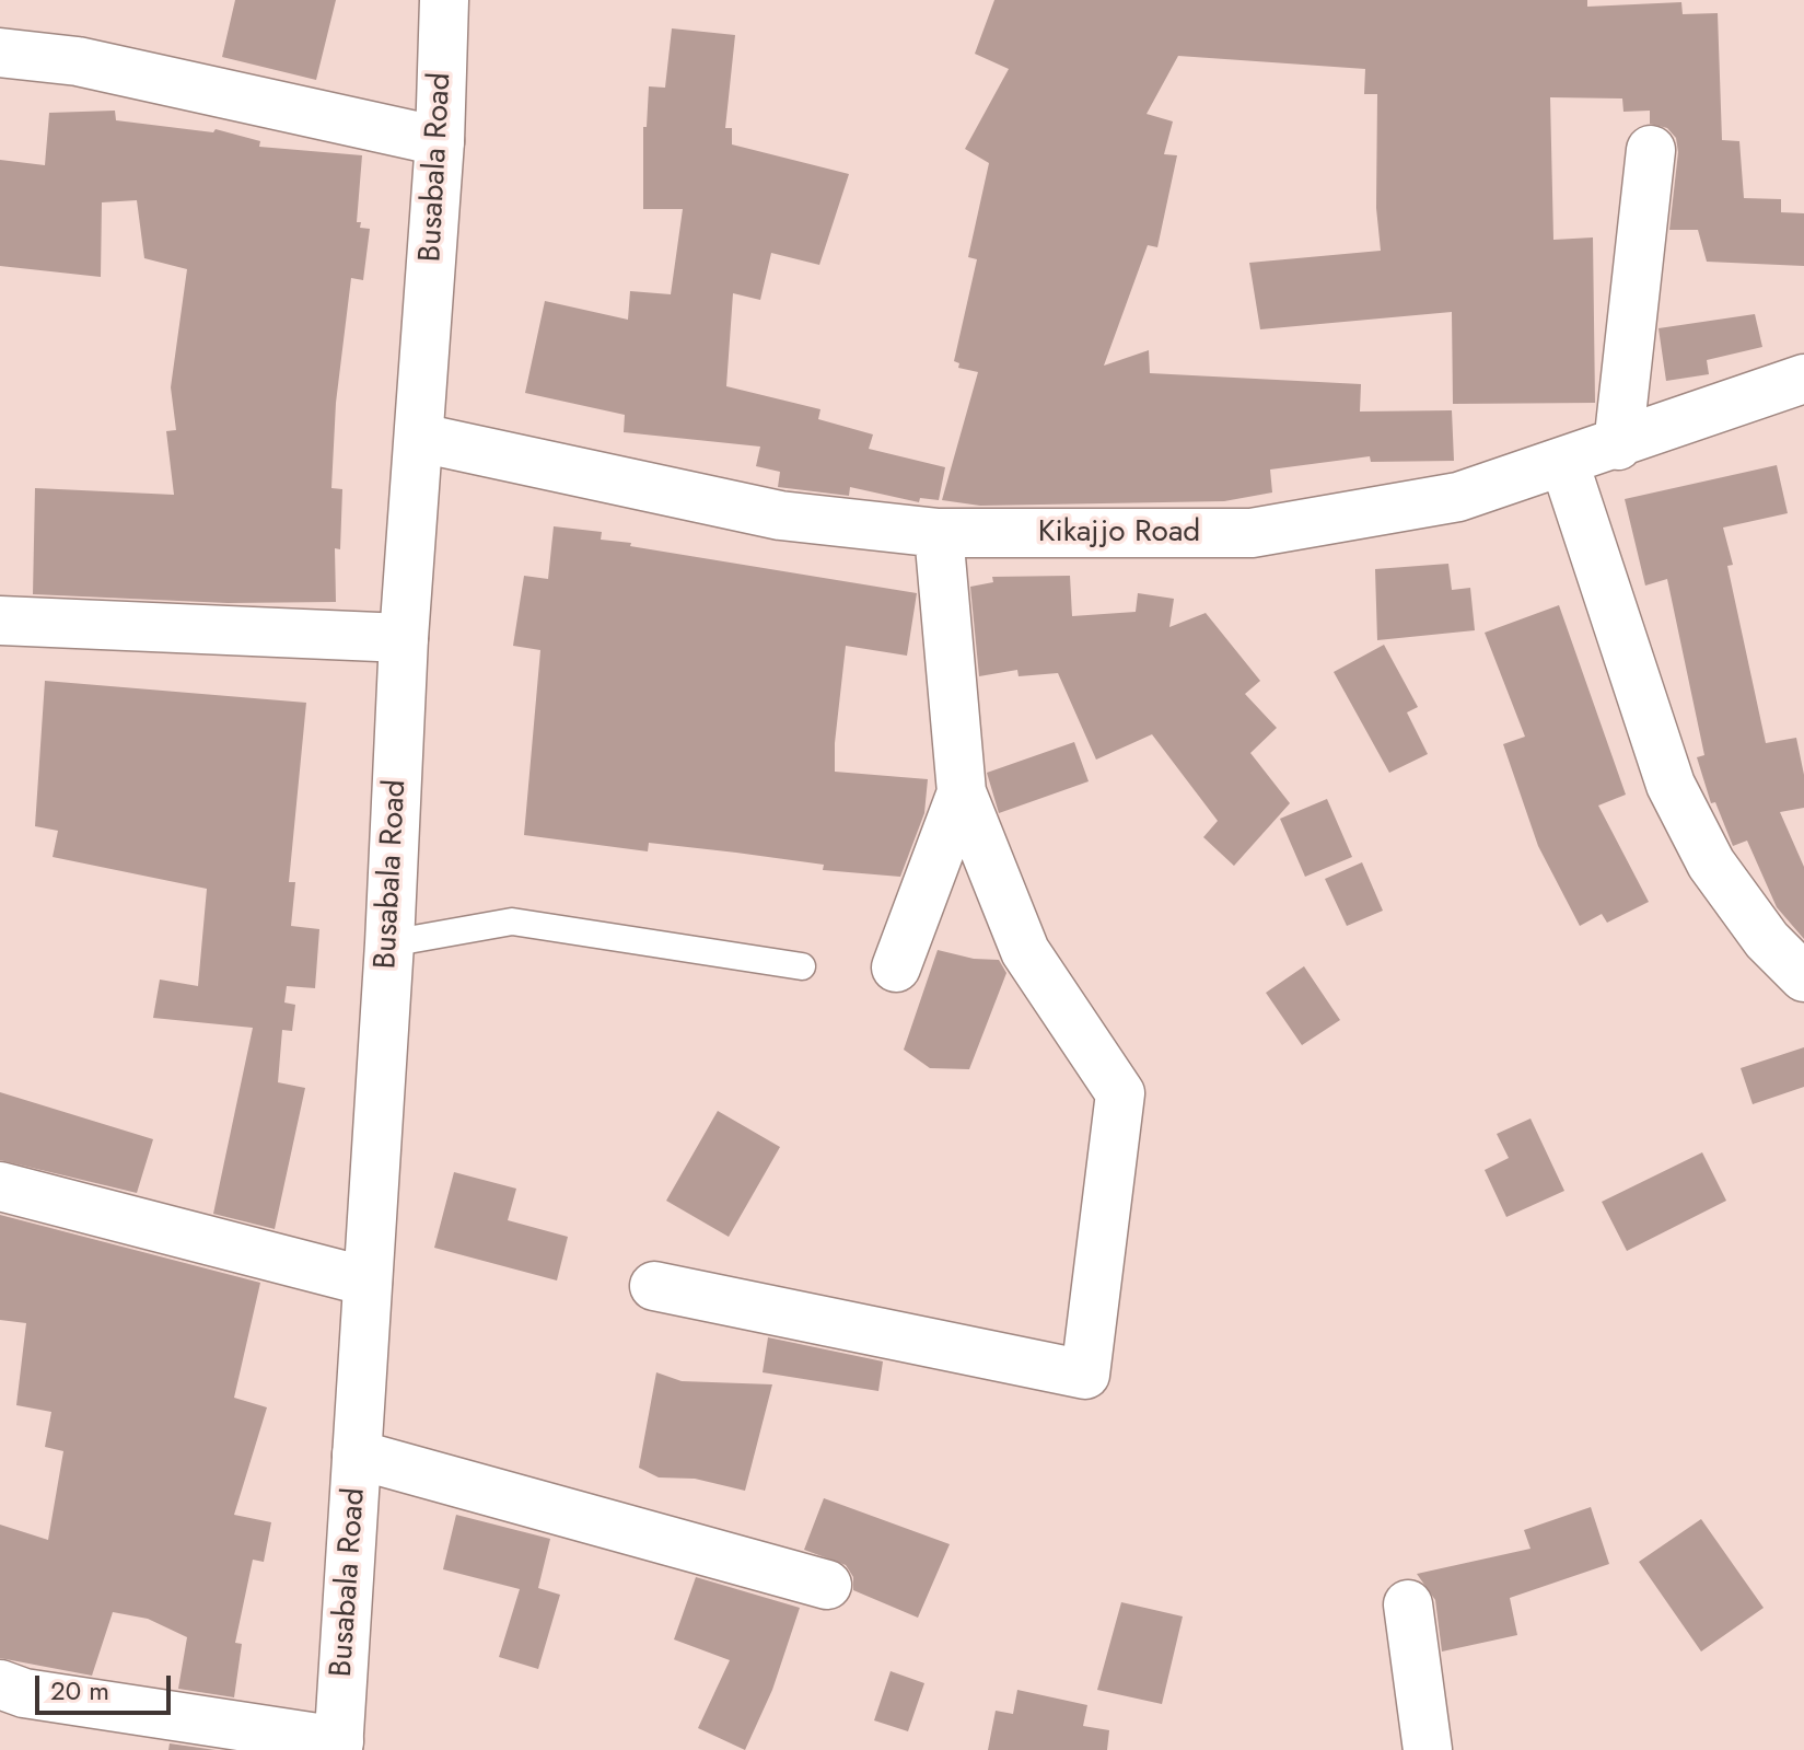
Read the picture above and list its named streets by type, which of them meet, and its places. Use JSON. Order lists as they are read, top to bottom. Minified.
{"streets":{"street":["Busabala Road","Kikajjo Road"]},"crossings":[["Busabala Road","Kikajjo Road"]],"scale_bar":"20 m"}
